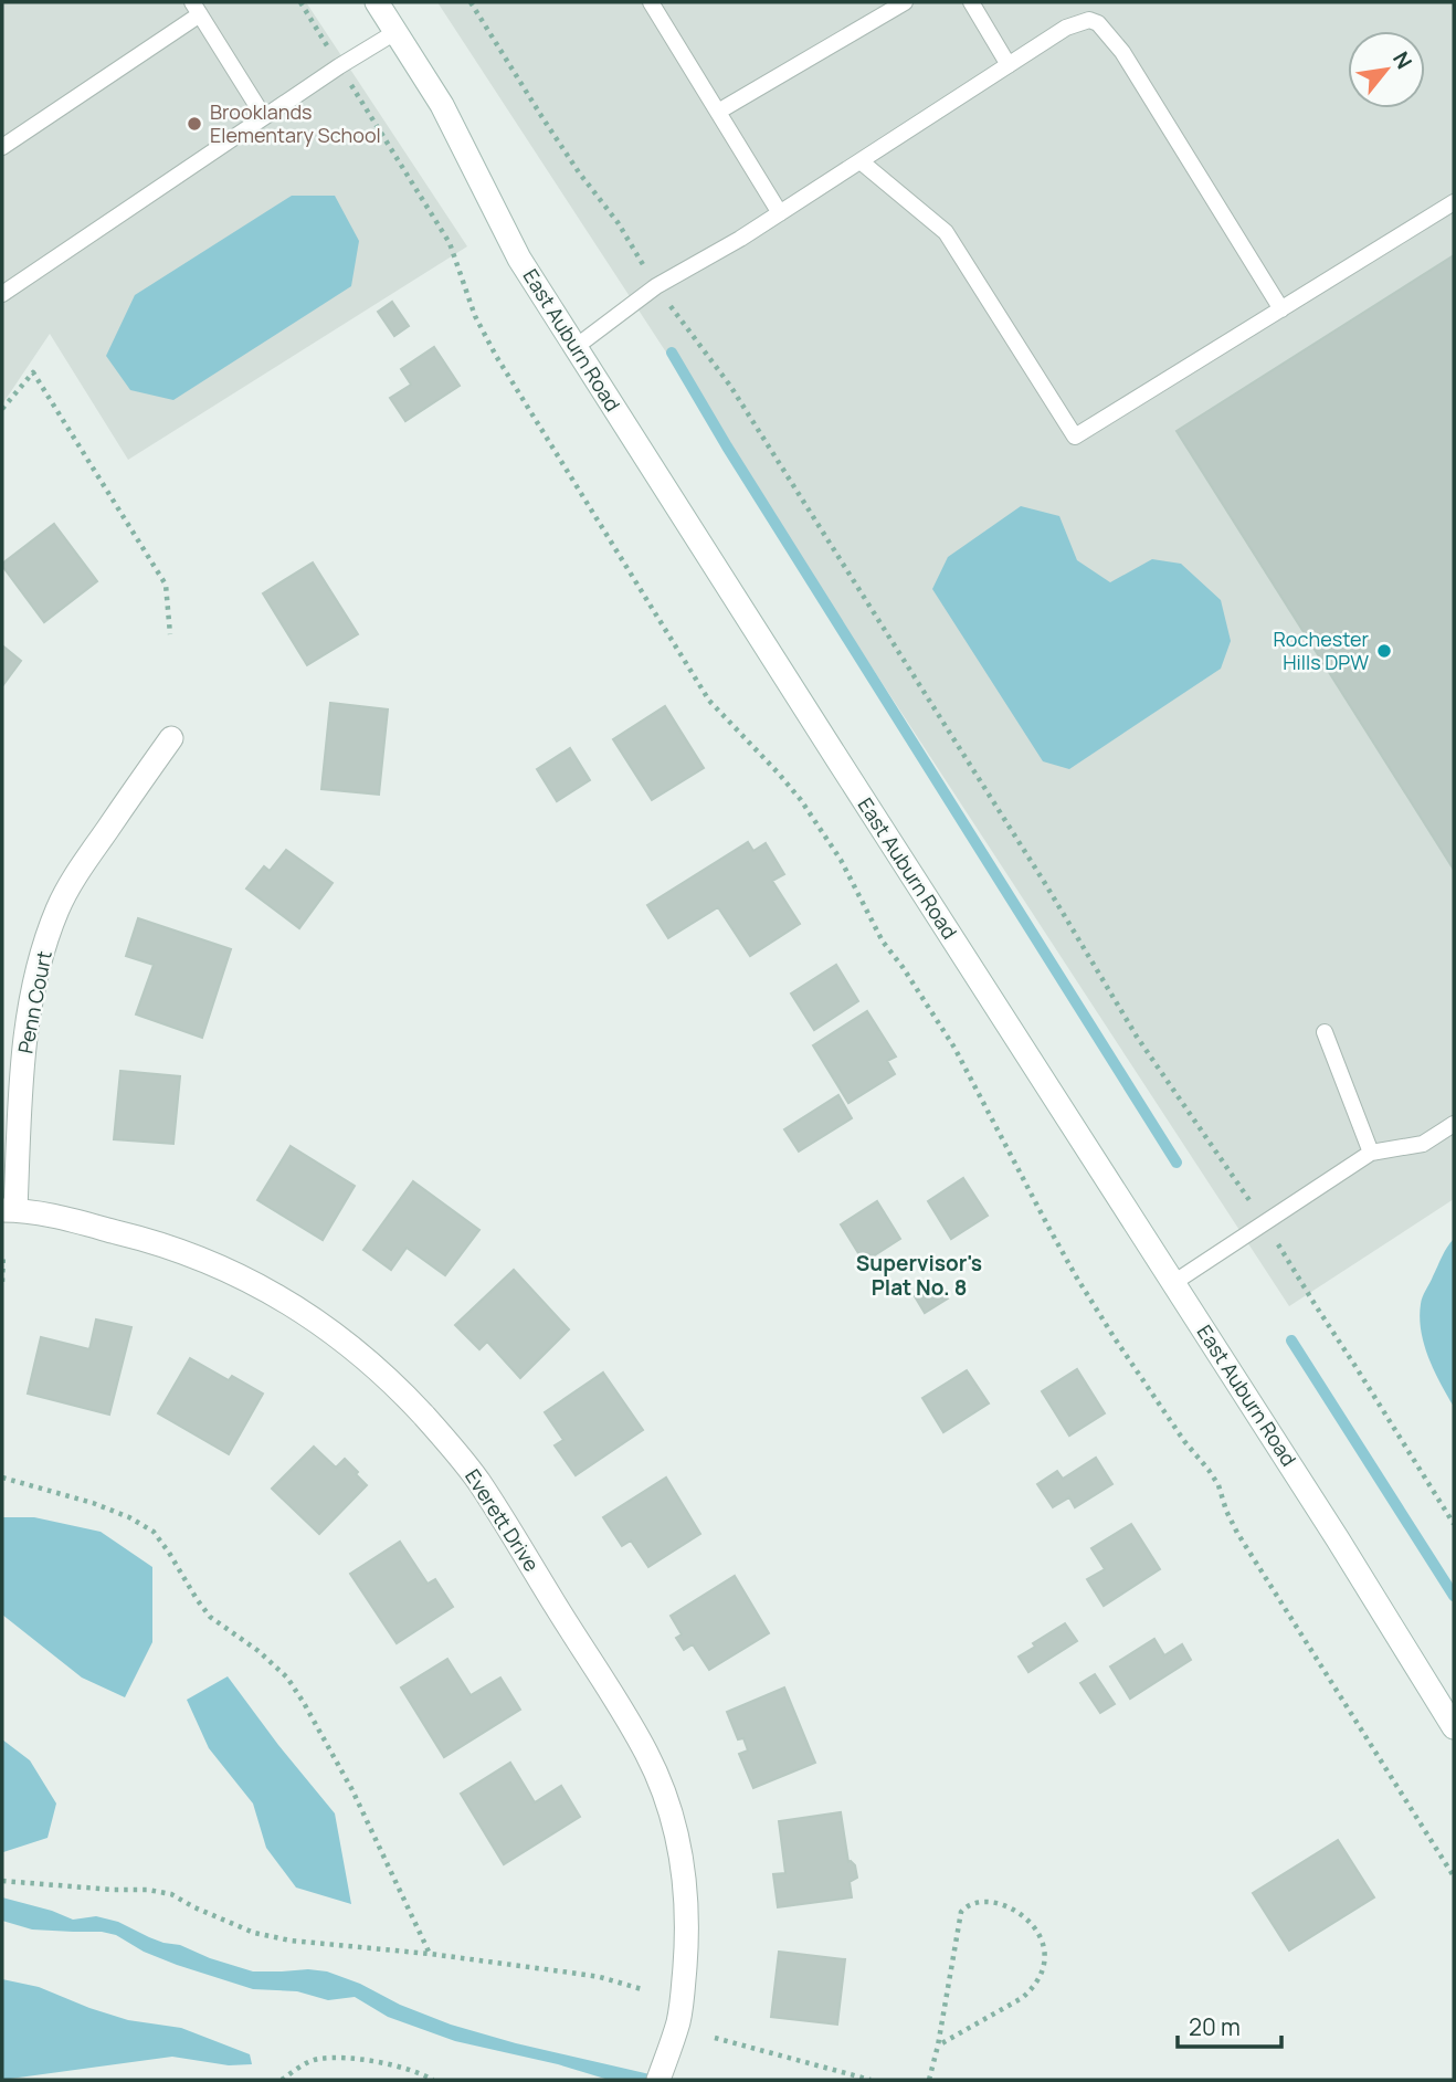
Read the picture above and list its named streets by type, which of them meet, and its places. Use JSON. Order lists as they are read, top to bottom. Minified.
{"streets":{"main road":["East Auburn Road","Penn Court","Everett Drive"]},"crossings":[["Penn Court","Everett Drive"]],"districts":["Supervisor's Plat No. 8"],"places":["Brooklands Elementary School","Rochester Hills DPW"],"scale_bar":"20 m","north":"top right"}
